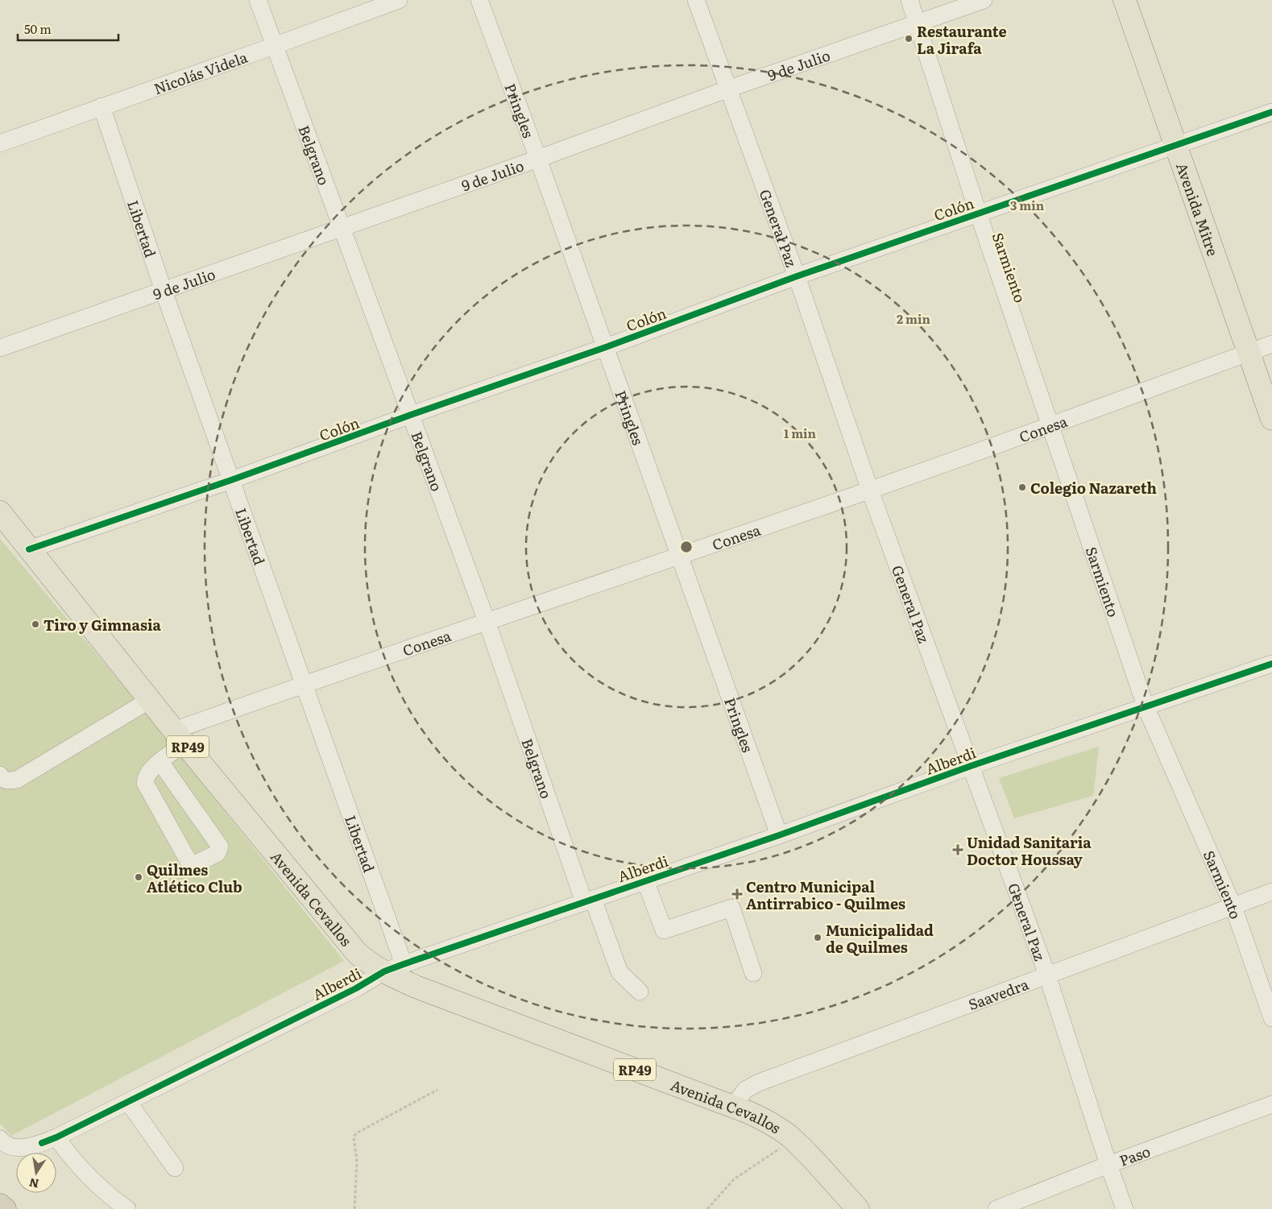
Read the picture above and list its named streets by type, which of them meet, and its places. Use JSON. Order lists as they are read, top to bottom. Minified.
{"streets":{"main road":["Avenida Mitre","RP49","Avenida Cevallos"],"street":["9 de Julio","Nicolás Videla","Pringles","Belgrano","Colón","Libertad","General Paz","Sarmiento","Conesa","Alberdi","Saavedra","Paso"]},"crossings":[["9 de Julio","Pringles"],["9 de Julio","Belgrano"],["9 de Julio","Libertad"],["9 de Julio","General Paz"],["9 de Julio","Sarmiento"],["Nicolás Videla","Belgrano"],["Nicolás Videla","Libertad"],["Pringles","Colón"],["Pringles","Conesa"],["Pringles","Alberdi"],["Belgrano","Colón"],["Belgrano","Conesa"],["Belgrano","Alberdi"],["Colón","Avenida Mitre"],["Colón","Libertad"],["Colón","General Paz"],["Colón","Sarmiento"],["Colón","Avenida Cevallos"],["Avenida Mitre","Conesa"],["Libertad","Conesa"],["Libertad","Alberdi"],["Libertad","Avenida Cevallos"],["General Paz","Conesa"],["General Paz","Alberdi"],["General Paz","Saavedra"],["General Paz","Paso"],["Sarmiento","Conesa"],["Sarmiento","Alberdi"],["Sarmiento","Saavedra"],["Conesa","Avenida Cevallos"],["Alberdi","Avenida Cevallos"],["Avenida Cevallos","Saavedra"]],"places":{"other":["Restaurante La Jirafa","Colegio Nazareth","Tiro y Gimnasia","Quilmes Atlético Club","Municipalidad de Quilmes"],"health":["Unidad Sanitaria Doctor Houssay","Centro Municipal Antirrabico - Quilmes"]},"scale_bar":"50 m","north":"bottom","rings":["3 min","2 min","1 min"]}
